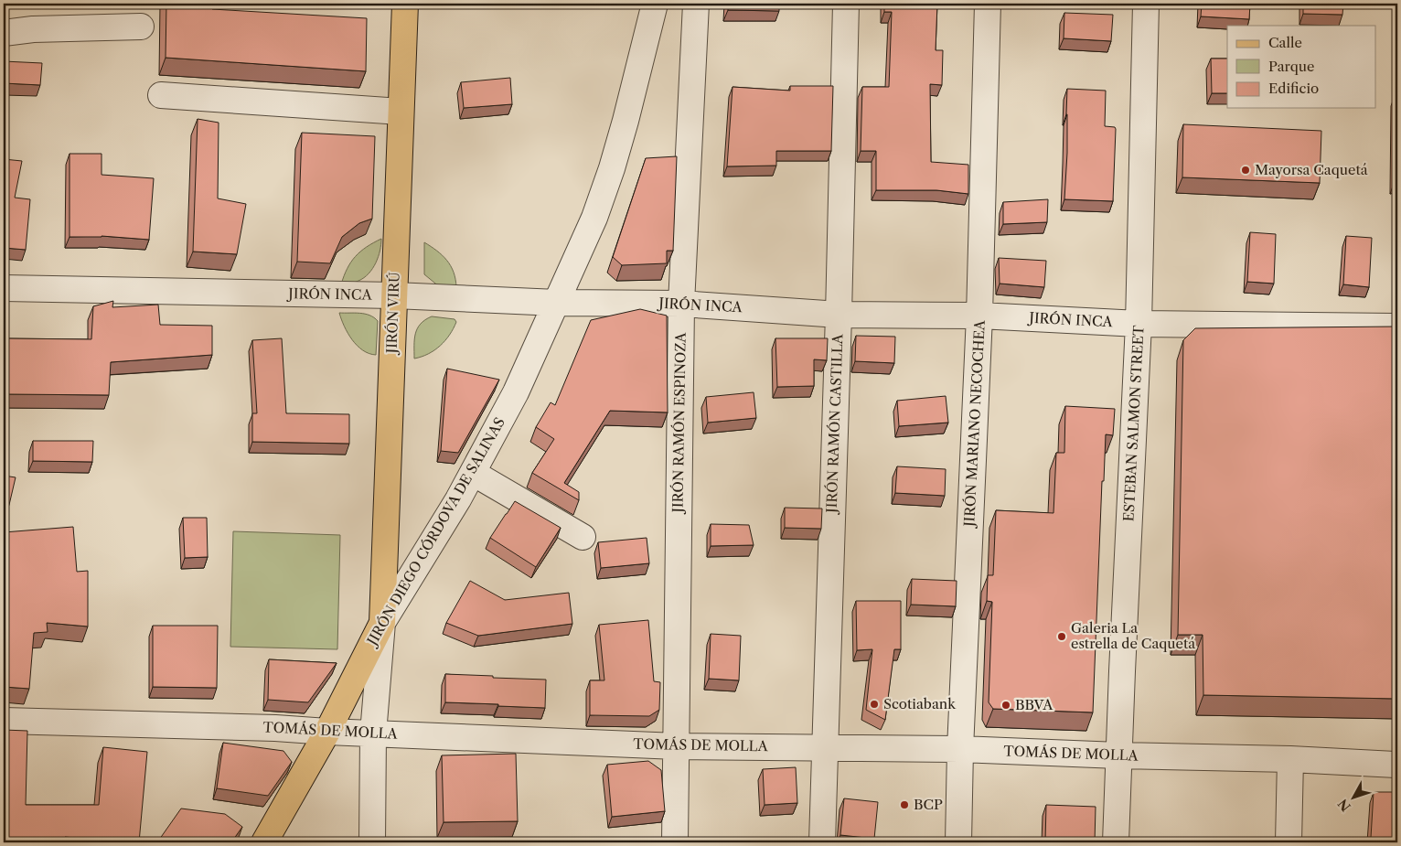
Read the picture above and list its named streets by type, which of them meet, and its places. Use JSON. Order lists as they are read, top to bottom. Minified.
{"streets":{"main road":["JIRÓN VIRÚ","JIRÓN DIEGO CÓRDOVA DE SALINAS"],"street":["JIRÓN INCA","JIRÓN RAMÓN ESPINOZA","JIRÓN RAMÓN CASTILLA","JIRÓN MARIANO NECOCHEA","ESTEBAN SALMON STREET","TOMÁS DE MOLLA"]},"crossings":[["JIRÓN INCA","JIRÓN VIRÚ"],["JIRÓN INCA","JIRÓN RAMÓN ESPINOZA"],["JIRÓN INCA","JIRÓN RAMÓN CASTILLA"],["JIRÓN INCA","JIRÓN MARIANO NECOCHEA"],["JIRÓN INCA","ESTEBAN SALMON STREET"],["JIRÓN INCA","JIRÓN DIEGO CÓRDOVA DE SALINAS"],["JIRÓN VIRÚ","JIRÓN DIEGO CÓRDOVA DE SALINAS"],["JIRÓN RAMÓN ESPINOZA","TOMÁS DE MOLLA"],["JIRÓN RAMÓN CASTILLA","TOMÁS DE MOLLA"],["JIRÓN MARIANO NECOCHEA","TOMÁS DE MOLLA"],["ESTEBAN SALMON STREET","TOMÁS DE MOLLA"],["JIRÓN DIEGO CÓRDOVA DE SALINAS","TOMÁS DE MOLLA"]],"places":["Mayorsa Caquetá","Galeria La estrella de Caquetá","Scotiabank","BBVA","BCP"],"legend":["Calle","Parque","Edificio"],"north":"bottom left"}
